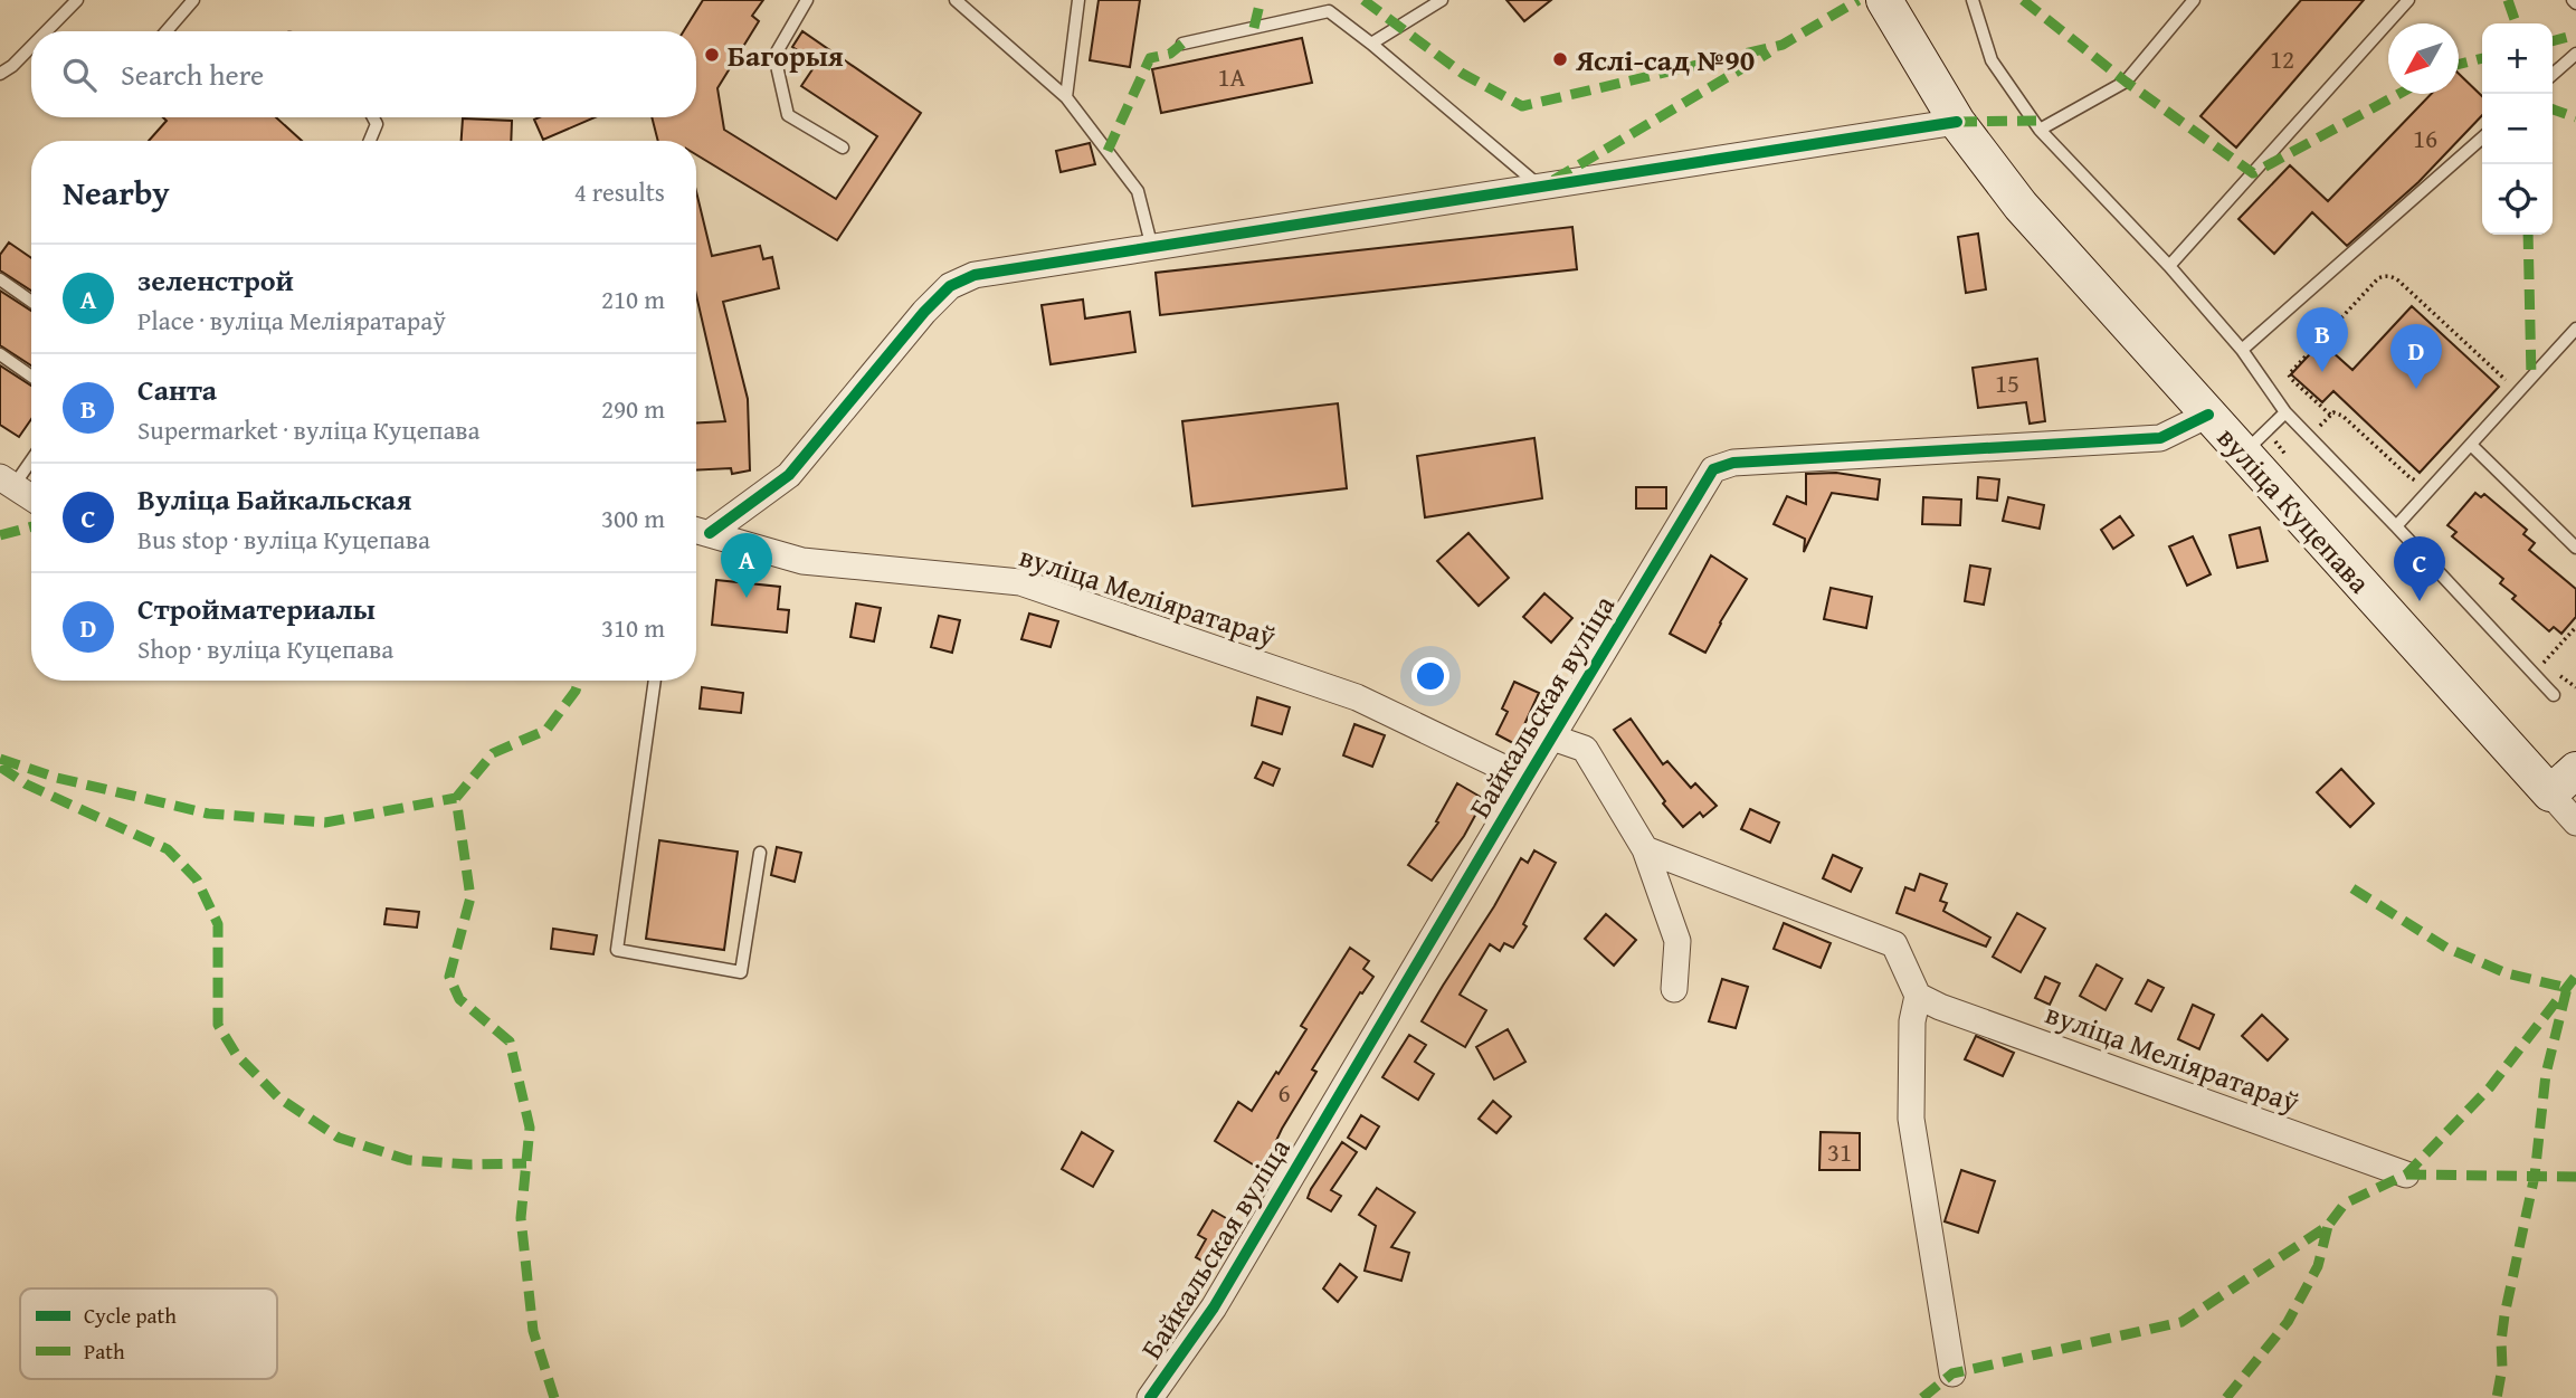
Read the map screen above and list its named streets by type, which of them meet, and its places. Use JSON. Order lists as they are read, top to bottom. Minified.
{"streets":{"main road":["вуліца Куцепава"],"street":["вуліца Меліяратараў","Байкальская вуліца"]},"crossings":[["вуліца Куцепава","Байкальская вуліца"],["вуліца Меліяратараў","Байкальская вуліца"]],"places":["Багорыя","Яслі-сад №90"],"house_numbers":["12","1А","16","15","6","31"],"legend":["Cycle path","Path"],"north":"bottom left","page":{"map_buttons":["+","−"],"search":"Search here","heading":["Nearby","4 results"],"list":[{"mark":"A","name":"зеленстрой","note":"Place · вуліца Меліяратараў","value":"210 m"},{"mark":"B","name":"Санта","note":"Supermarket · вуліца Куцепава","value":"290 m"},{"mark":"C","name":"Вуліца Байкальская","note":"Bus stop · вуліца Куцепава","value":"300 m"},{"mark":"D","name":"Стройматериалы","note":"Shop · вуліца Куцепава","value":"310 m"}],"pins":["B","D","A","C"]}}
